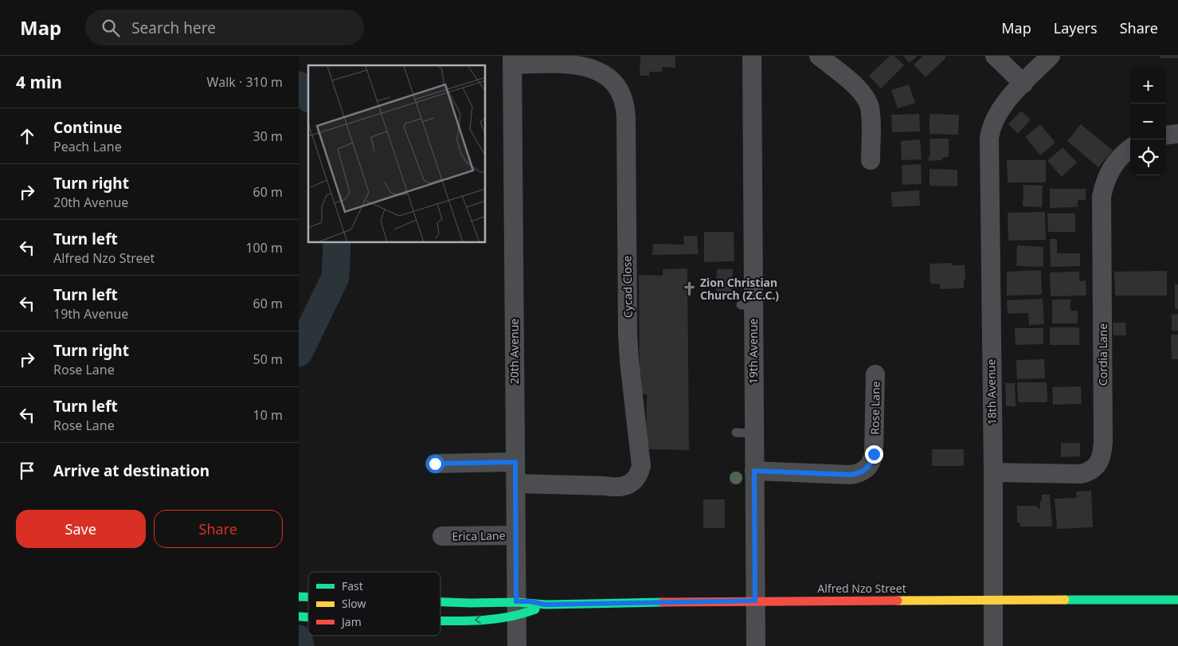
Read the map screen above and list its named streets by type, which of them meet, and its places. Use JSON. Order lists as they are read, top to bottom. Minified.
{"streets":{"street":["Cycad Close","20th Avenue","19th Avenue","Cordia Lane","18th Avenue","Rose Lane","Erica Lane","Alfred Nzo Street"]},"crossings":[["Cycad Close","20th Avenue"],["20th Avenue","Erica Lane"],["20th Avenue","Alfred Nzo Street"],["19th Avenue","Rose Lane"],["19th Avenue","Alfred Nzo Street"],["Cordia Lane","18th Avenue"],["18th Avenue","Alfred Nzo Street"]],"places":{"church":["Zion Christian Church (Z.C.C.)"]},"legend":["Fast","Slow","Jam"],"page":{"header":"Map","search":"Search here","nav":["Map","Layers","Share"],"heading":["4 min","Walk · 310 m"],"map_buttons":["+","−"],"list":[["Continue","Peach Lane","30 m"],["Turn right","20th Avenue","60 m"],["Turn left","Alfred Nzo Street","100 m"],["Turn left","19th Avenue","60 m"],["Turn right","Rose Lane","50 m"],["Turn left","Rose Lane","10 m"],"Arrive at destination"],"buttons":["Save","Share"]}}
